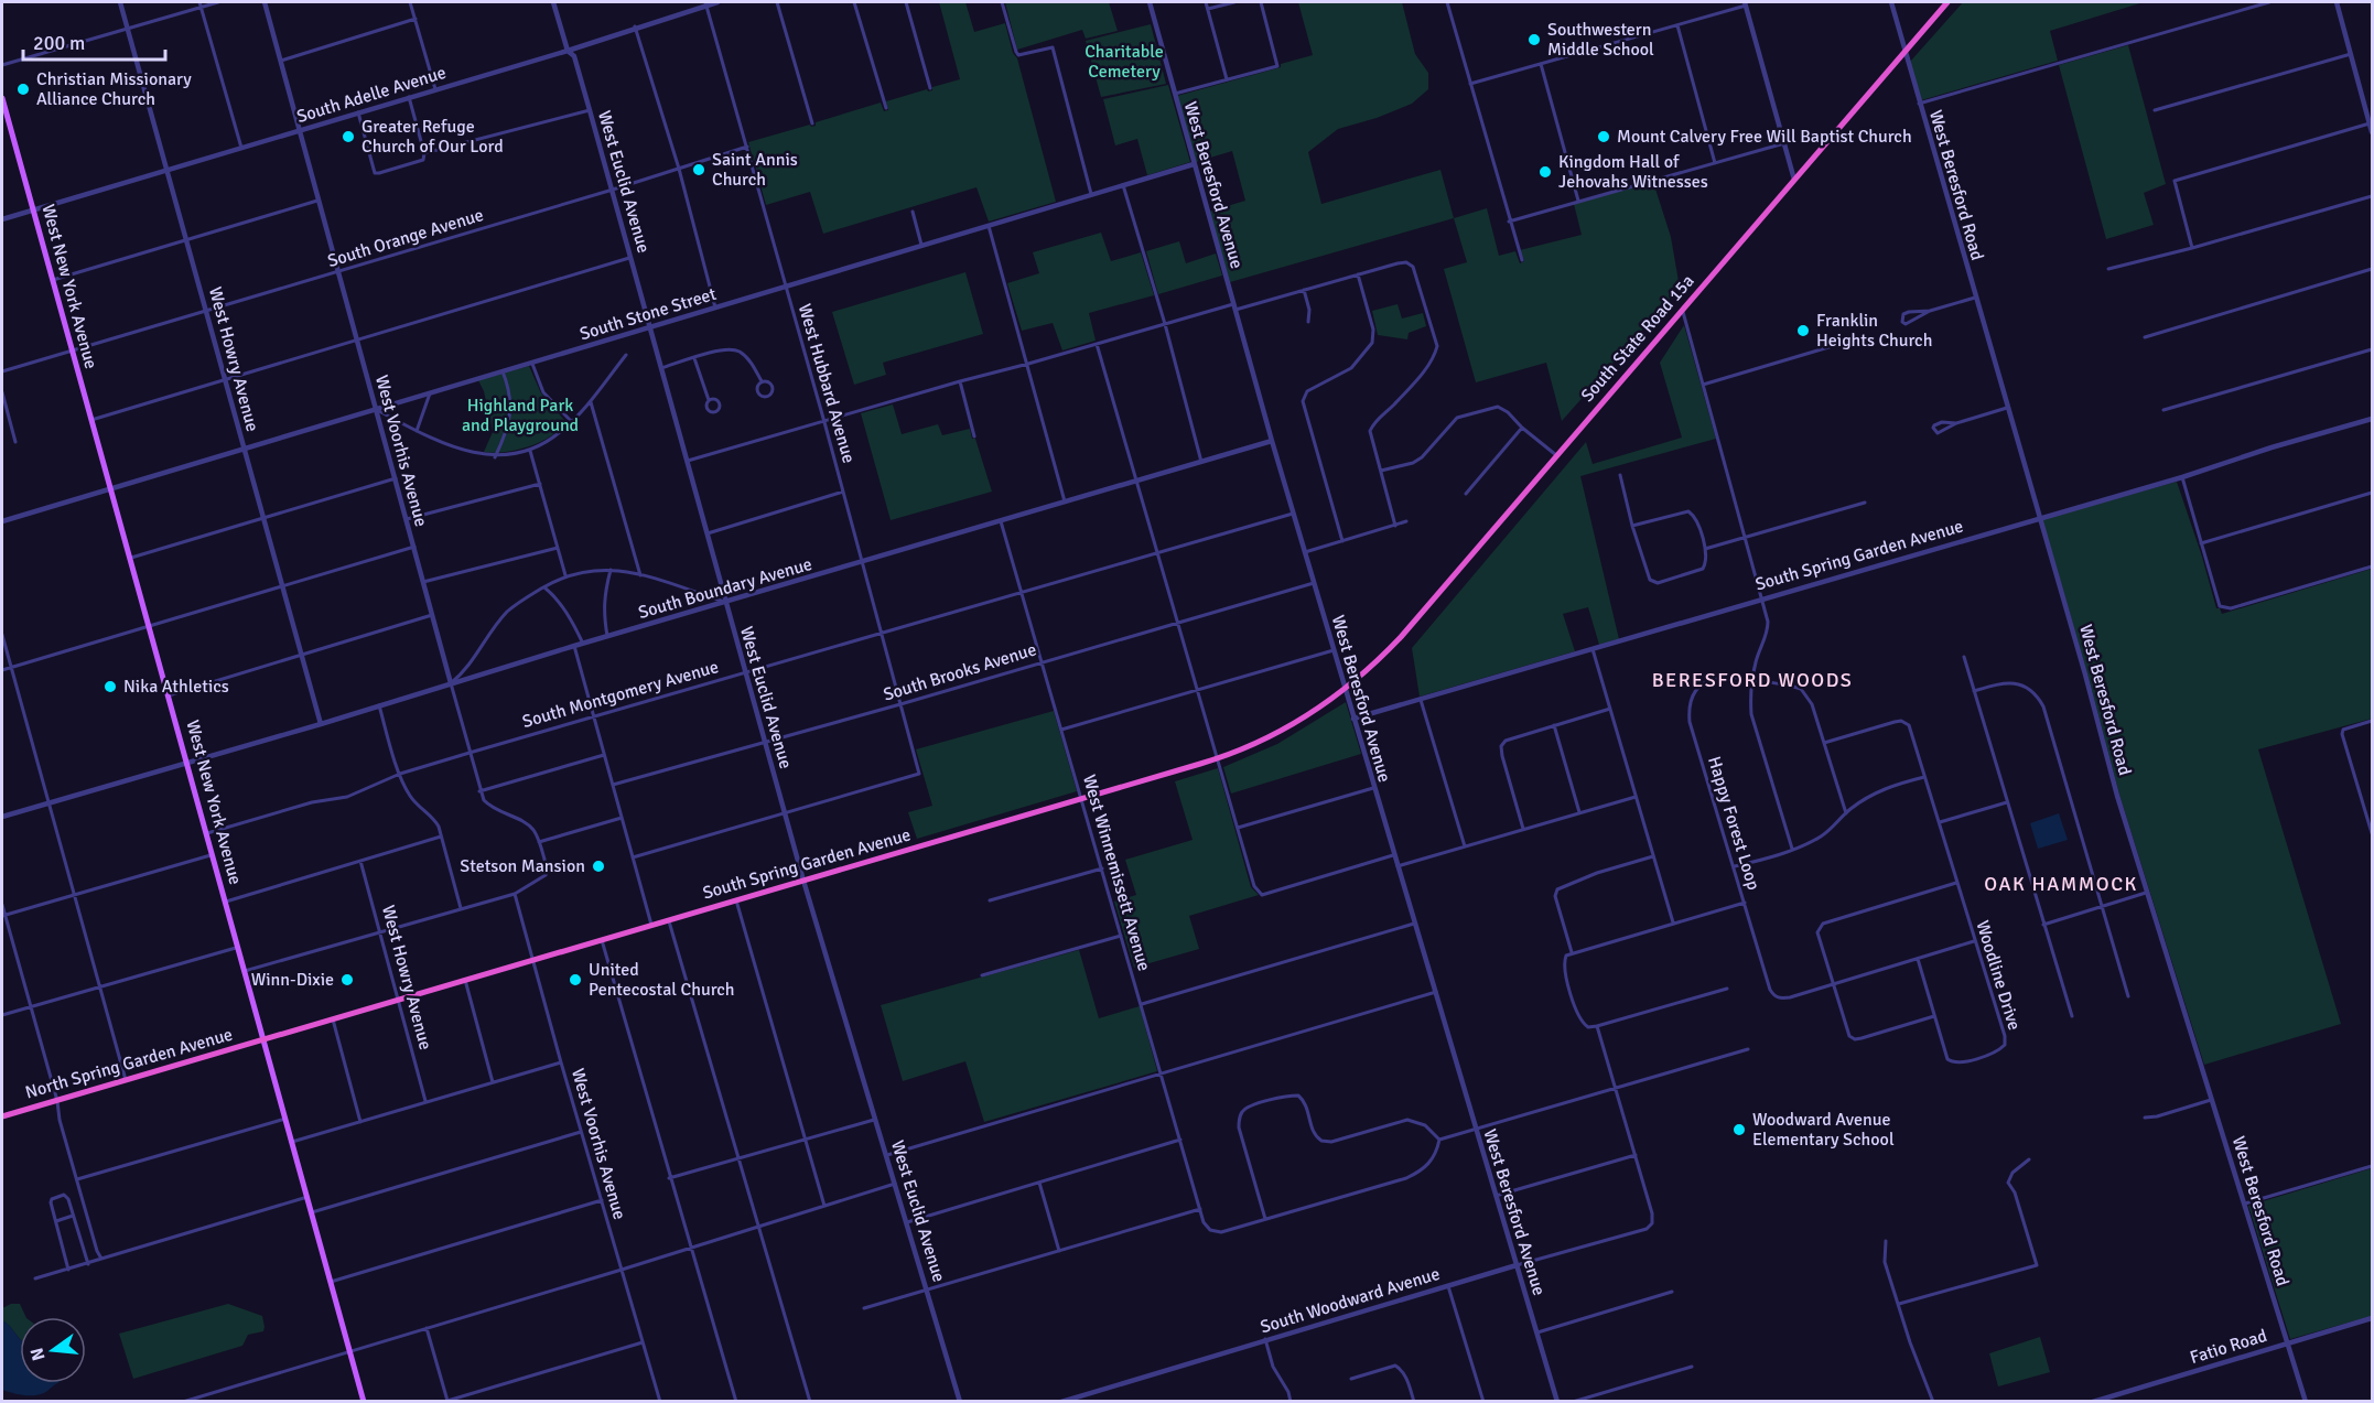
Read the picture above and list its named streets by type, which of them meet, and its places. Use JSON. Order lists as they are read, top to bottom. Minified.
{"streets":{"highway":["South State Road 15a","South Spring Garden Avenue","North Spring Garden Avenue"],"main road":["West New York Avenue"],"street":["South Adelle Avenue","West Euclid Avenue","West Beresford Avenue","West Beresford Road","South Orange Avenue","South Stone Street","West Howry Avenue","West Hubbard Avenue","West Voorhis Avenue","South Boundary Avenue","South Brooks Avenue","South Montgomery Avenue","Happy Forest Loop","West Winnemissett Avenue","Woodline Drive","South Woodward Avenue","Fatio Road"]},"crossings":[["South Adelle Avenue","West Euclid Avenue"],["South Adelle Avenue","West New York Avenue"],["South Adelle Avenue","West Howry Avenue"],["South Adelle Avenue","West Hubbard Avenue"],["South Adelle Avenue","West Voorhis Avenue"],["West Euclid Avenue","South Orange Avenue"],["West Euclid Avenue","South Stone Street"],["West Euclid Avenue","West Hubbard Avenue"],["West Euclid Avenue","South Spring Garden Avenue"],["West Euclid Avenue","South Boundary Avenue"],["West Euclid Avenue","South Brooks Avenue"],["West Euclid Avenue","South Montgomery Avenue"],["West Beresford Avenue","South Stone Street"],["West Beresford Avenue","South State Road 15a"],["West Beresford Avenue","South Spring Garden Avenue"],["West Beresford Avenue","South Boundary Avenue"],["West Beresford Avenue","South Brooks Avenue"],["West Beresford Avenue","South Montgomery Avenue"],["West Beresford Avenue","South Woodward Avenue"],["West Beresford Road","South State Road 15a"],["West Beresford Road","South Spring Garden Avenue"],["West Beresford Road","Fatio Road"],["South Orange Avenue","West New York Avenue"],["South Orange Avenue","West Howry Avenue"],["South Orange Avenue","West Hubbard Avenue"],["South Orange Avenue","West Voorhis Avenue"],["West New York Avenue","South Stone Street"],["West New York Avenue","South Spring Garden Avenue"],["West New York Avenue","South Boundary Avenue"],["West New York Avenue","South Montgomery Avenue"],["West New York Avenue","North Spring Garden Avenue"],["South Stone Street","West Howry Avenue"],["South Stone Street","West Hubbard Avenue"],["South Stone Street","West Voorhis Avenue"],["South State Road 15a","South Spring Garden Avenue"],["West Howry Avenue","South Spring Garden Avenue"],["West Howry Avenue","South Boundary Avenue"],["West Hubbard Avenue","South Boundary Avenue"],["West Hubbard Avenue","South Brooks Avenue"],["West Hubbard Avenue","South Montgomery Avenue"],["West Voorhis Avenue","South Spring Garden Avenue"],["West Voorhis Avenue","South Boundary Avenue"],["West Voorhis Avenue","South Montgomery Avenue"],["South Spring Garden Avenue","West Winnemissett Avenue"],["South Spring Garden Avenue","North Spring Garden Avenue"],["South Boundary Avenue","West Winnemissett Avenue"],["South Brooks Avenue","West Winnemissett Avenue"],["South Montgomery Avenue","West Winnemissett Avenue"],["Happy Forest Loop","Woodline Drive"]],"districts":["BERESFORD WOODS","OAK HAMMOCK"],"parks":["Charitable Cemetery","Highland Park and Playground"],"places":["Southwestern Middle School","Christian Missionary Alliance Church","Greater Refuge Church of Our Lord","Mount Calvery Free Will Baptist Church","Saint Annis Church","Kingdom Hall of Jehovahs Witnesses","Franklin Heights Church","Nika Athletics","Stetson Mansion","Winn-Dixie","United Pentecostal Church","Woodward Avenue Elementary School"],"scale_bar":"200 m","north":"left"}
